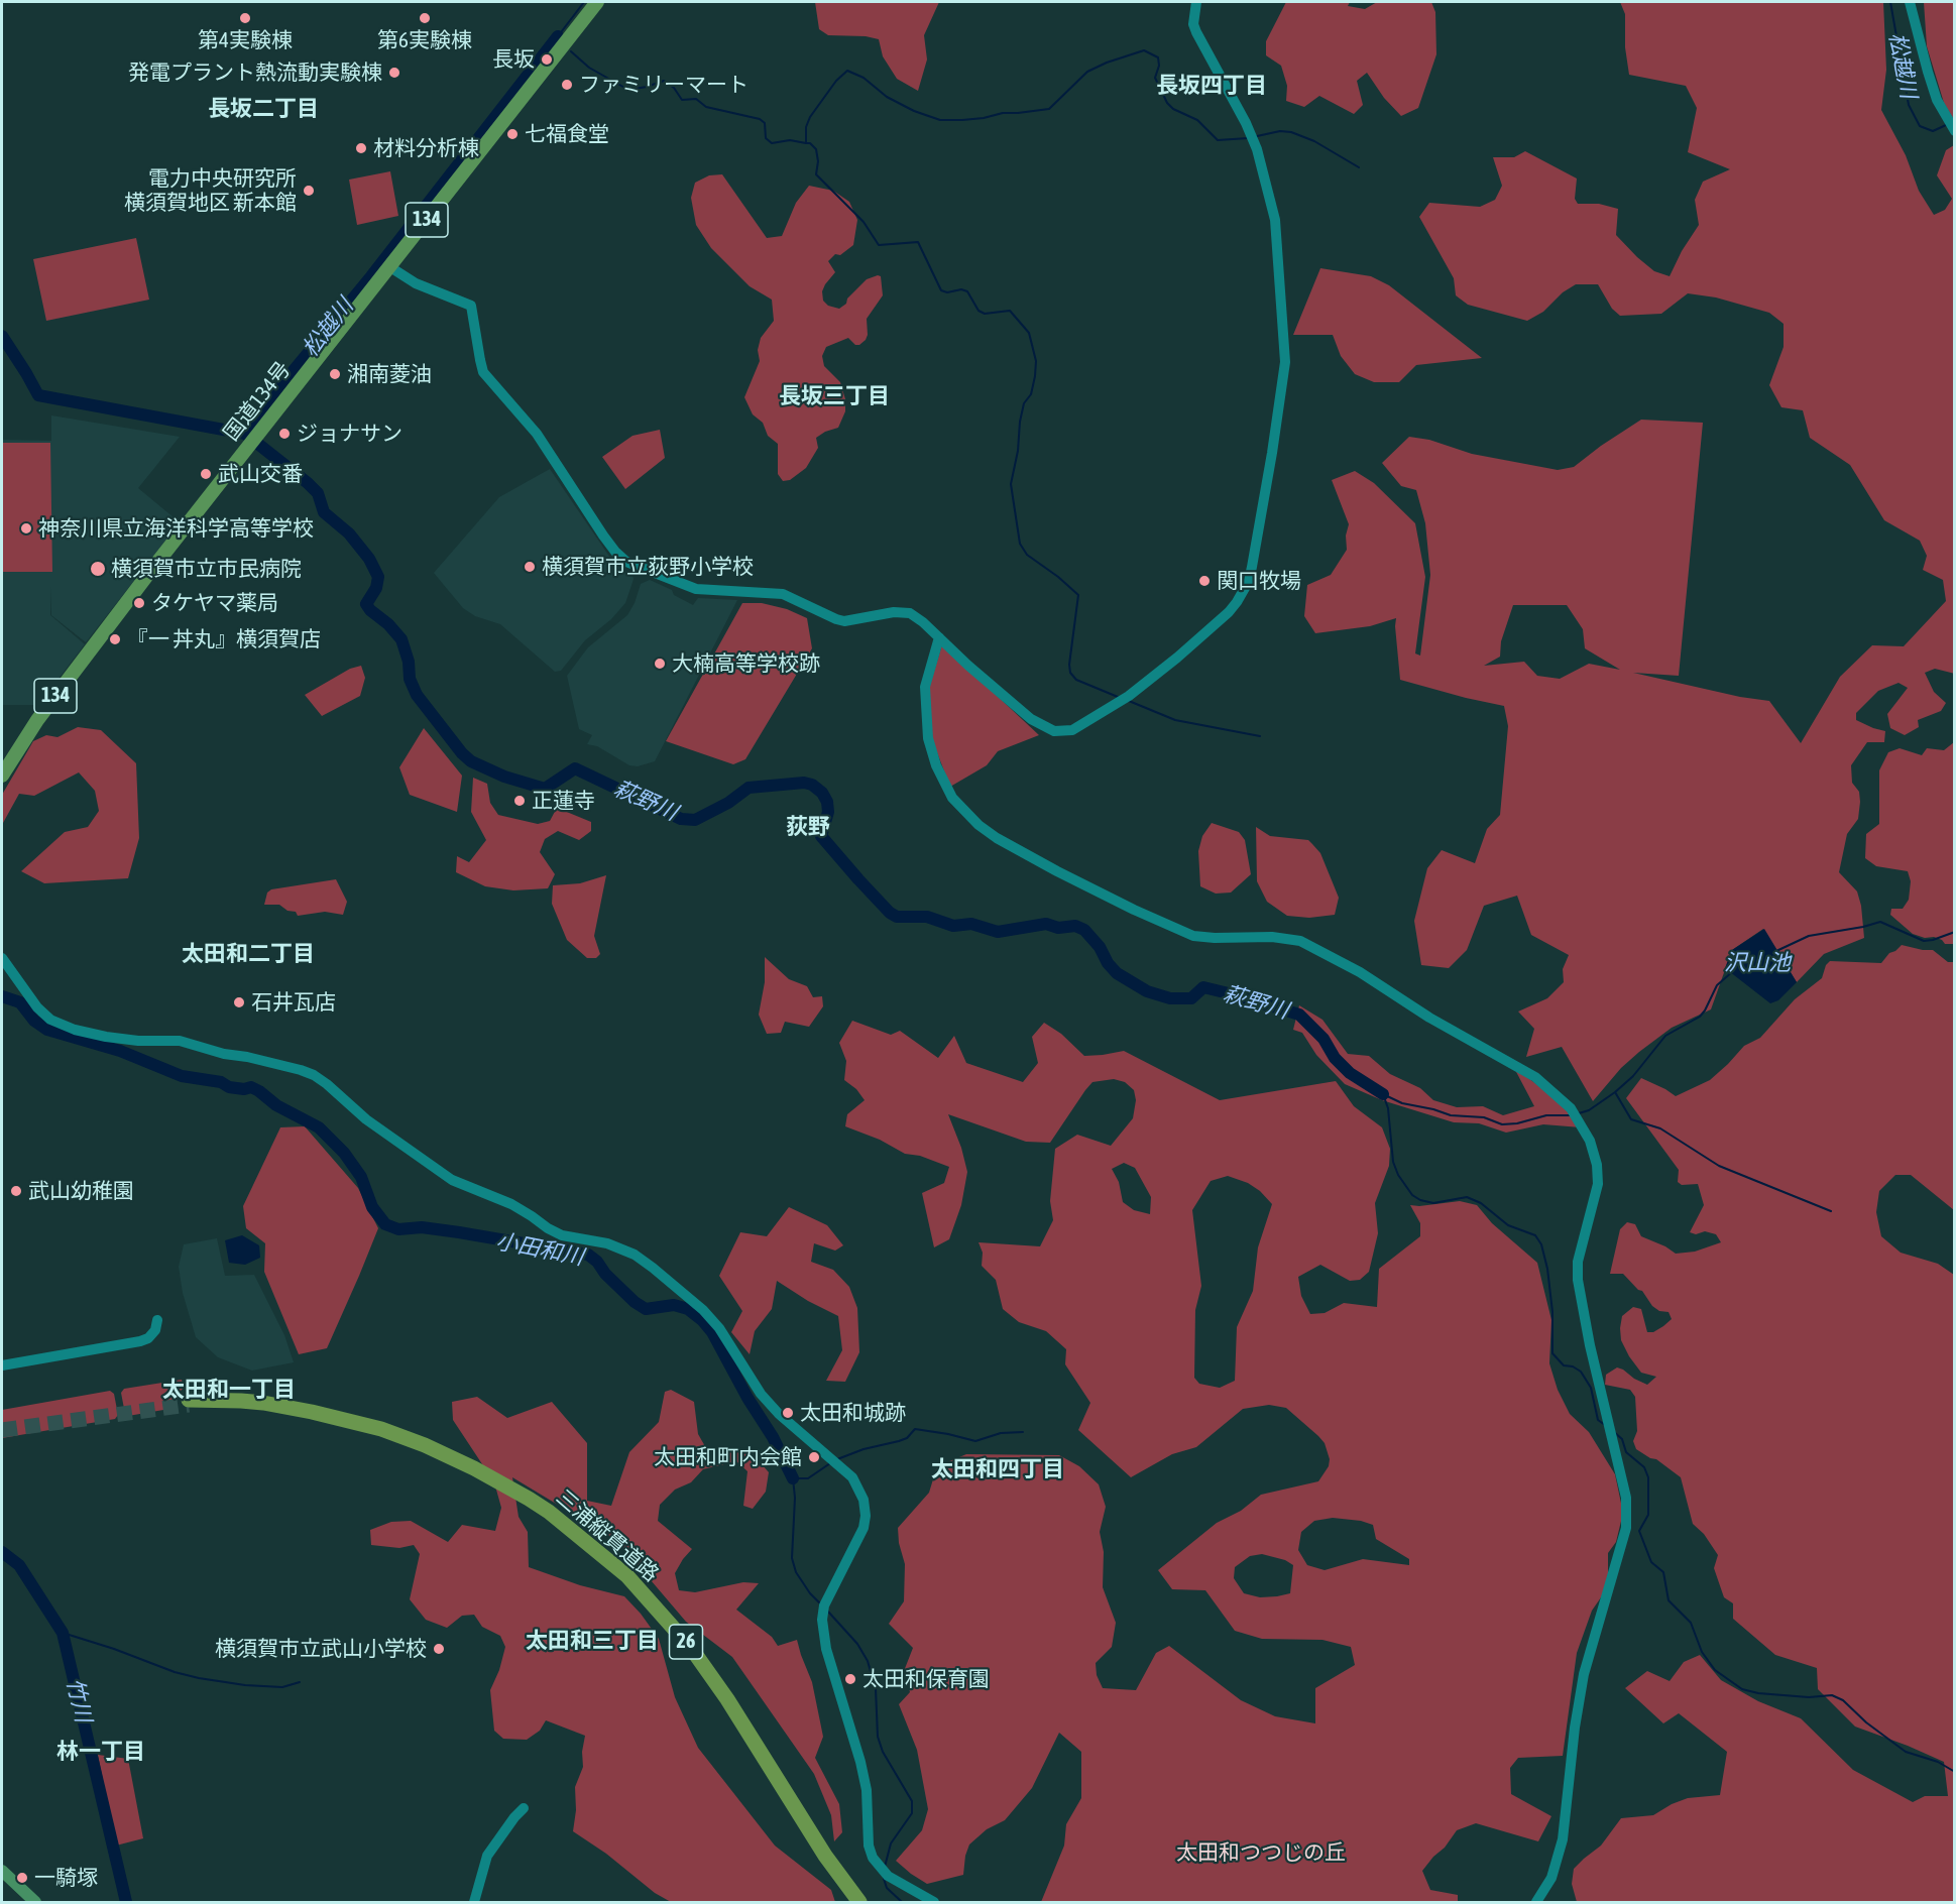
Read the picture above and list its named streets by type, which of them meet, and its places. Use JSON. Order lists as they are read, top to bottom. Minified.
{"streets":{"highway":["134","国道134号","三浦縦貫道路","26"]},"districts":["長坂四丁目","長坂二丁目","長坂三丁目","荻野","太田和二丁目","太田和一丁目","太田和四丁目","太田和三丁目","林一丁目"],"water":["松越川","萩野川","沢山池","小田和川","竹川"],"parks":["太田和つつじの丘"],"places":["第4実験棟","第6実験棟","長坂","発電プラント熱流動実験棟","ファミリーマート","七福食堂","材料分析棟","電力中央研究所 横須賀地区 新本館","湘南菱油","ジョナサン","武山交番","神奈川県立海洋科学高等学校","横須賀市立荻野小学校","横須賀市立市民病院","関口牧場","タケヤマ薬局","『一 丼丸』横須賀店","大楠高等学校跡","正蓮寺","石井瓦店","武山幼稚園","太田和城跡","太田和町内会館","横須賀市立武山小学校","太田和保育園","一騎塚"]}
